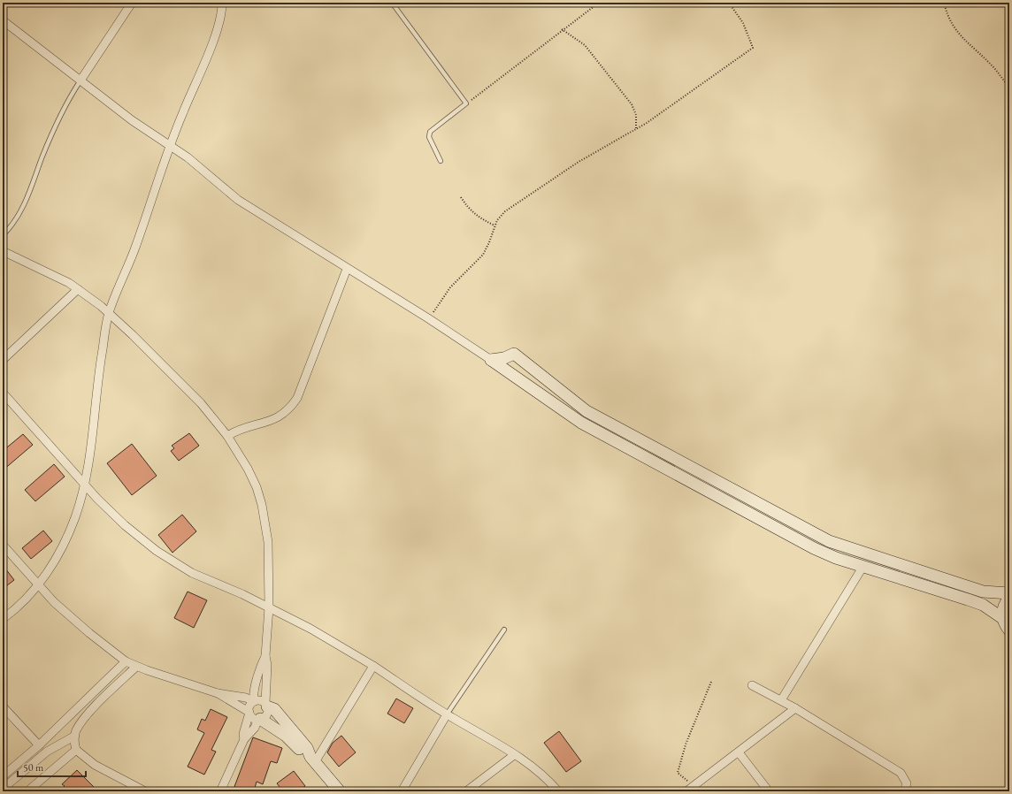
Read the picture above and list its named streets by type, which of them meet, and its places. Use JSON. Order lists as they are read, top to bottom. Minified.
{"scale_bar":"50 m"}
